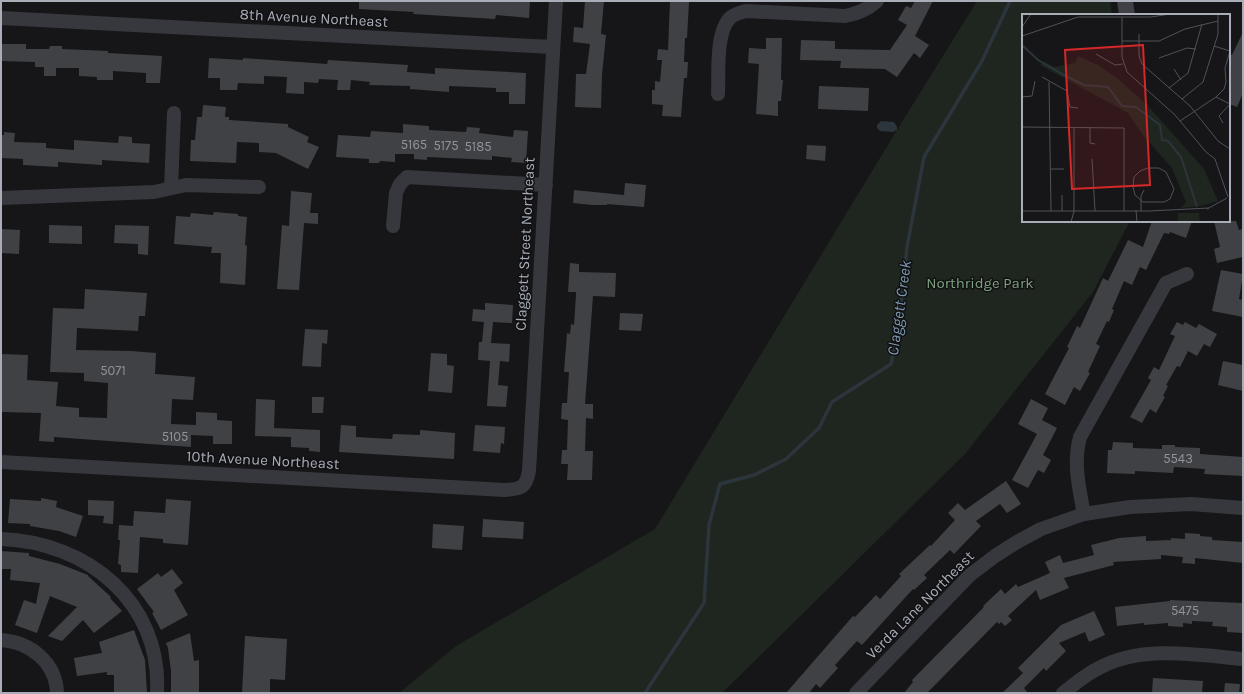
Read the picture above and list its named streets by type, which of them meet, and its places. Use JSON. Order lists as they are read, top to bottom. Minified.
{"streets":{"street":["8th Avenue Northeast","Claggett Street Northeast","10th Avenue Northeast","Verda Lane Northeast"]},"crossings":[["8th Avenue Northeast","Claggett Street Northeast"],["Claggett Street Northeast","10th Avenue Northeast"]],"water":["Claggett Creek"],"parks":["Northridge Park"],"house_numbers":["5165","5175","5185","5071","5105","5543","5475"]}
